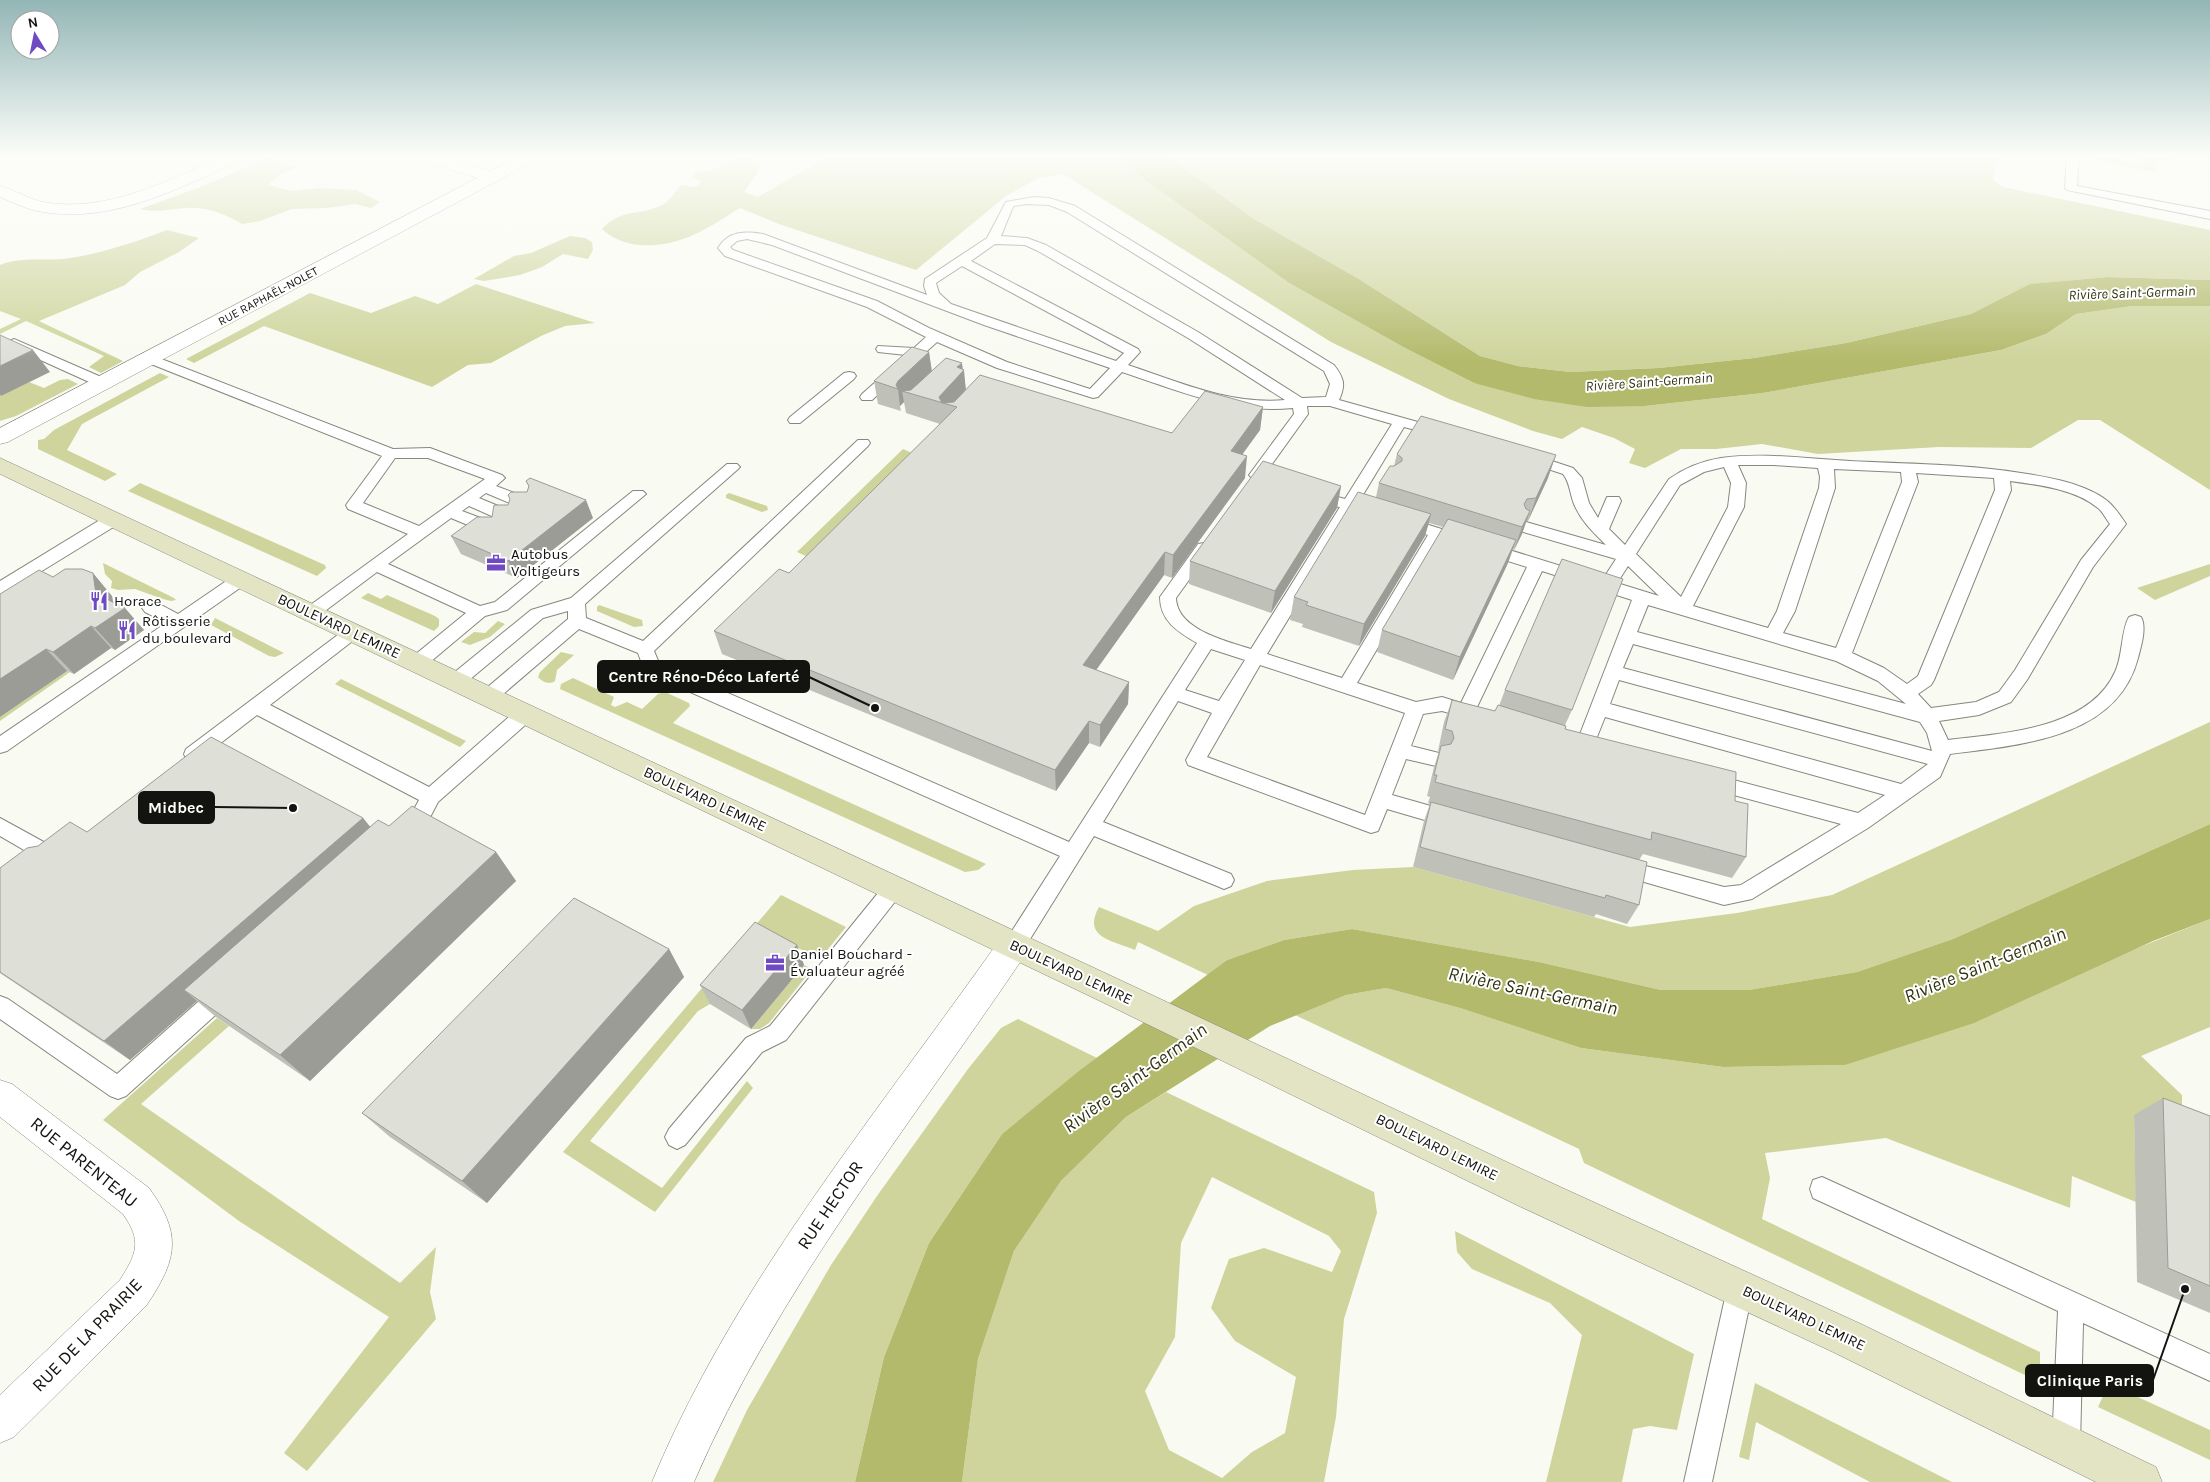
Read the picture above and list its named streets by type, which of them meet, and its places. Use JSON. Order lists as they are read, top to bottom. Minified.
{"streets":{"main road":["BOULEVARD LEMIRE"],"street":["RUE RAPHAËL-NOLET","RUE PARENTEAU","RUE HECTOR","RUE DE LA PRAIRIE"]},"crossings":[["BOULEVARD LEMIRE","RUE HECTOR"],["RUE PARENTEAU","RUE DE LA PRAIRIE"]],"water":["Rivière Saint-Germain"],"places":{"office":["Autobus Voltigeurs","Daniel Bouchard - Évaluateur agréé"],"restaurant":["Horace","Rôtisserie du boulevard"],"other":["Centre Réno-Déco Laferté","Midbec","Clinique Paris"]},"north":"top"}
